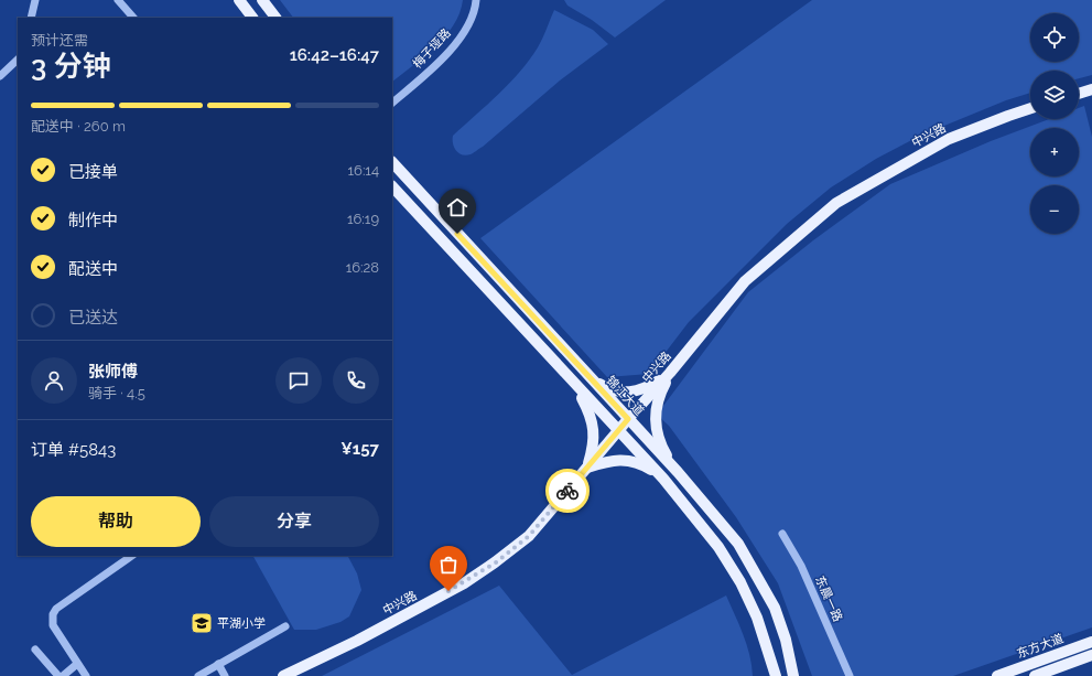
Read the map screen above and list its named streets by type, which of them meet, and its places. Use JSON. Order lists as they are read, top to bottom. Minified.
{"streets":{"main road":["中兴路","锦江大道","东方大道"],"street":["梅子垭路","东晨一路"]},"crossings":[["中兴路","锦江大道"]],"places":{"school or university":["平湖小学"]},"page":{"map_buttons":["+","−"],"heading":["3 分钟","预计还需","16:42–16:47"],"panel":["张师傅","骑手 · 4.5","订单 #5843","¥157"],"bar":"配送中 · 260 m","list":[["已接单","16:14"],["制作中","16:19"],["配送中","16:28"],"已送达"],"buttons":["帮助","分享"]}}
